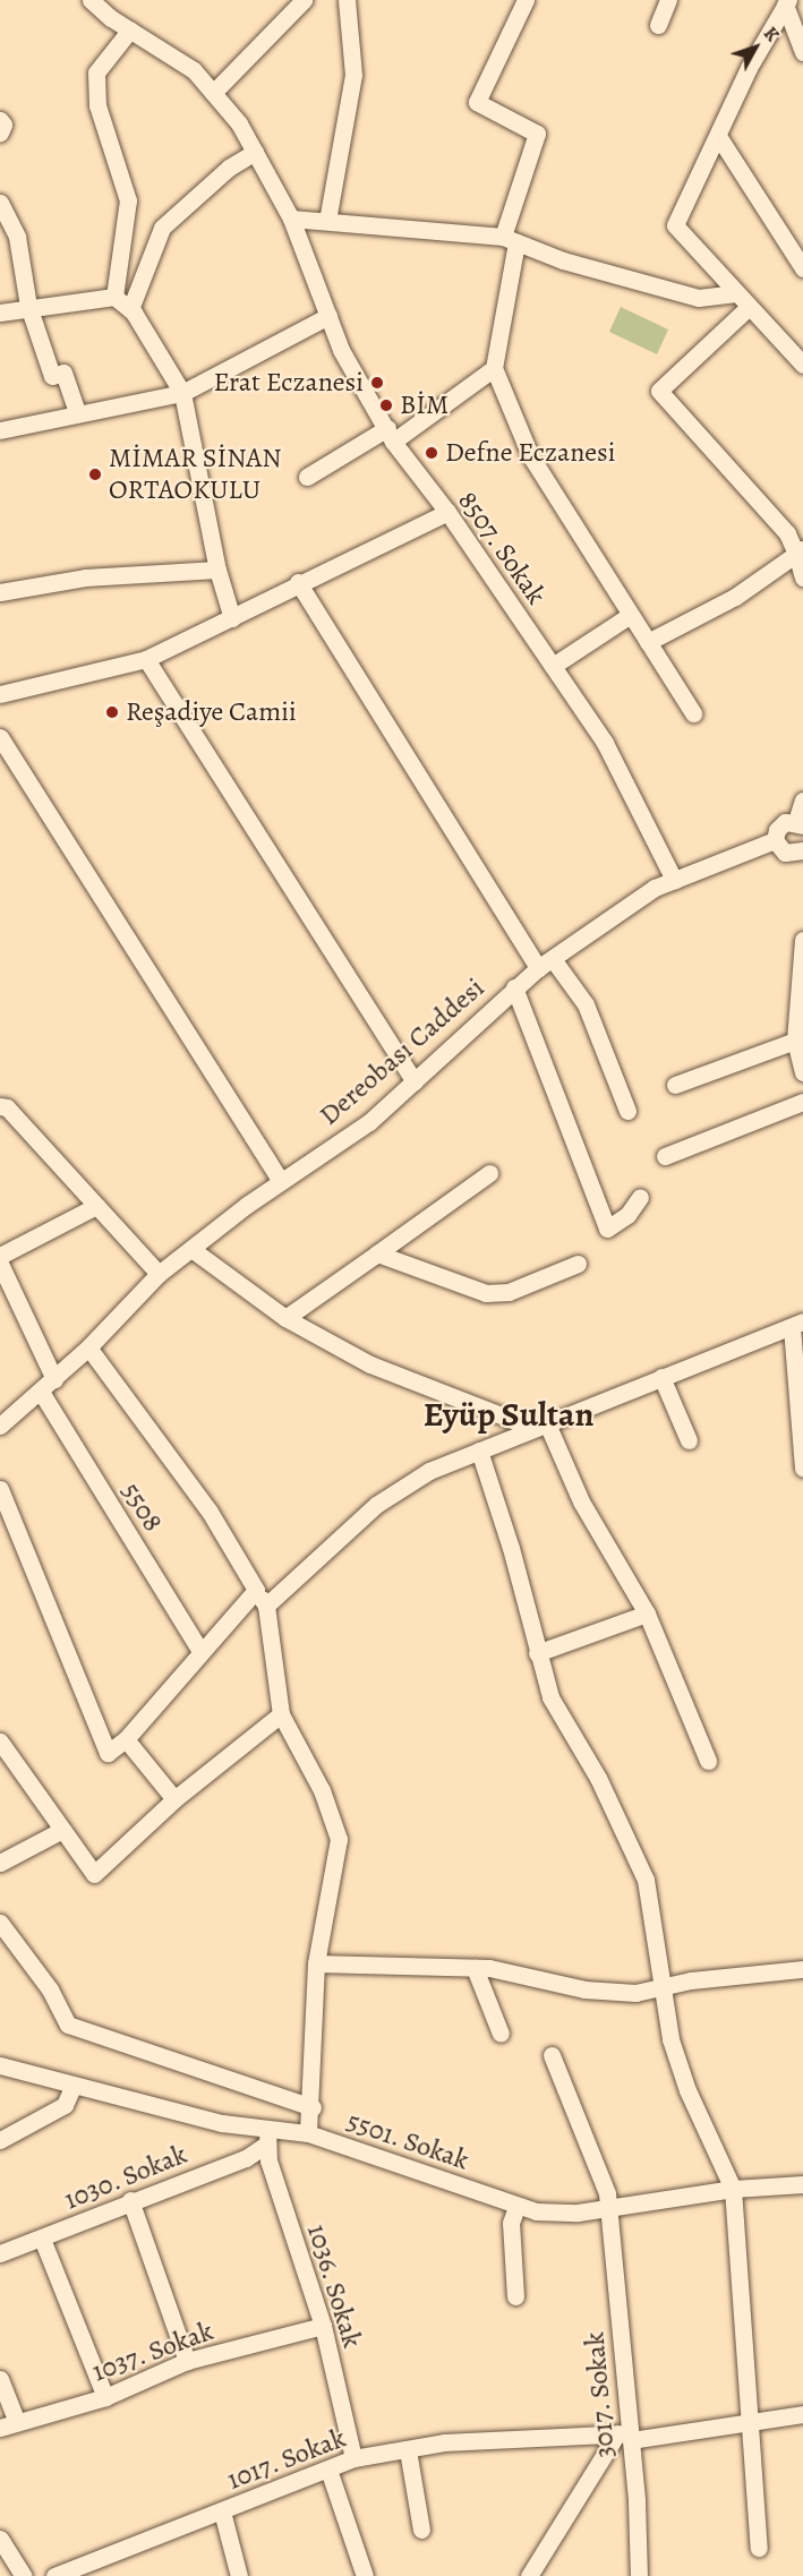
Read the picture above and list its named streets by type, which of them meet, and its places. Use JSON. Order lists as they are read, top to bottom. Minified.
{"streets":{"street":["8507. Sokak","Dereobası Caddesi","5508","5501. Sokak","1030. Sokak","1036. Sokak","1037. Sokak","3017. Sokak","1017. Sokak"]},"crossings":[["8507. Sokak","Dereobası Caddesi"],["Dereobası Caddesi","5508"],["5501. Sokak","1030. Sokak"],["5501. Sokak","1036. Sokak"],["5501. Sokak","3017. Sokak"],["1030. Sokak","1036. Sokak"],["1036. Sokak","1037. Sokak"],["1036. Sokak","1017. Sokak"],["3017. Sokak","1017. Sokak"]],"districts":["Eyüp Sultan"],"places":["Erat Eczanesi","BİM","Defne Eczanesi","MİMAR SİNAN ORTAOKULU","Reşadiye Camii"],"north":"top right"}
